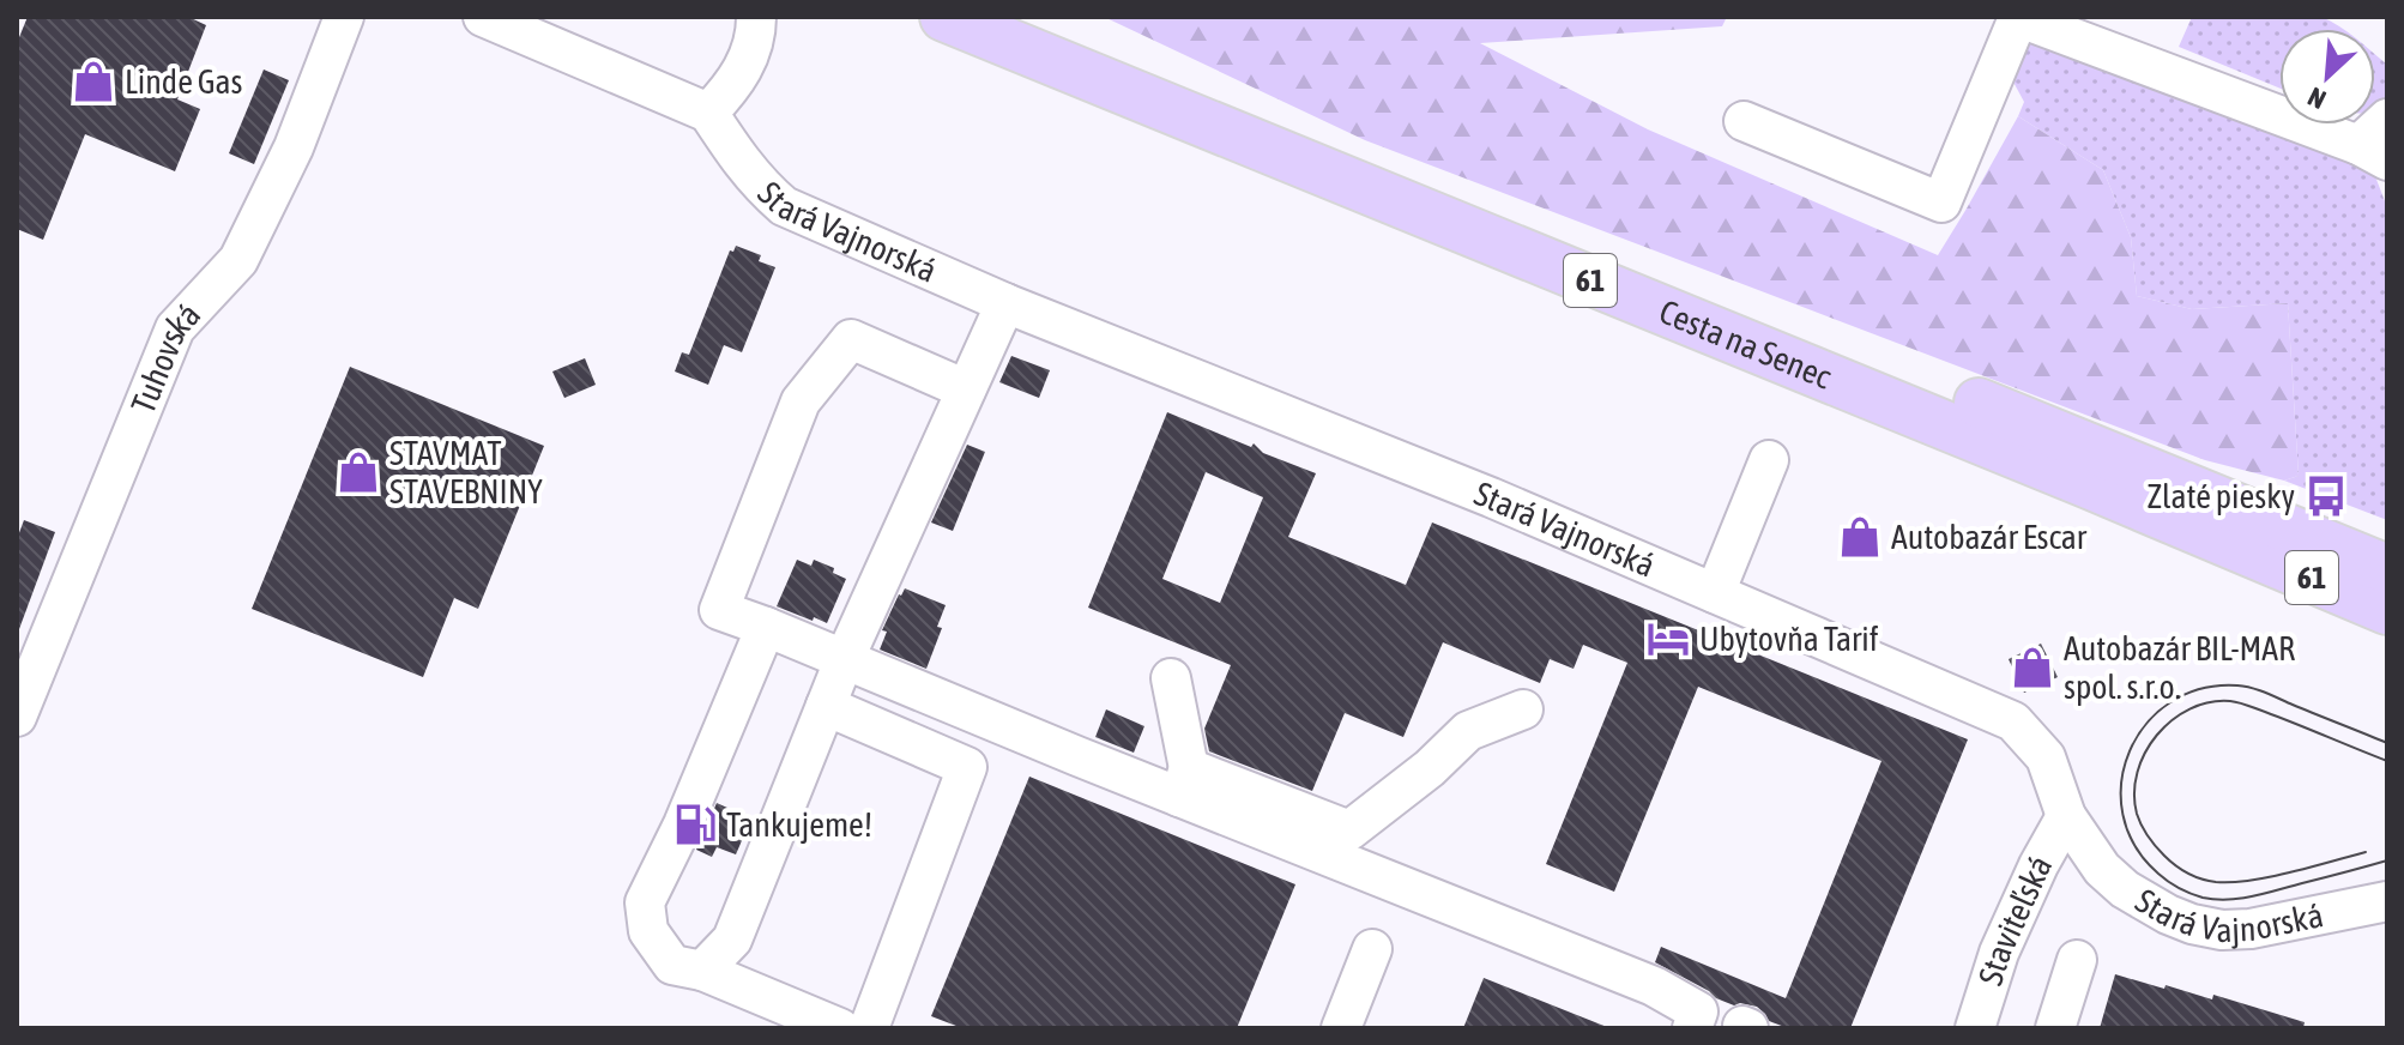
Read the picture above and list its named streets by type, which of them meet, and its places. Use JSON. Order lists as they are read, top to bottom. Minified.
{"streets":{"main road":["61","Cesta na Senec"],"street":["Stará Vajnorská","Tuhovská","Staviteľská"]},"crossings":[["Stará Vajnorská","Staviteľská"]],"places":{"shop":["Linde Gas","STAVMAT STAVEBNINY","Autobazár Escar","Autobazár BIL-MAR spol. s.r.o."],"bus stop":["Zlaté piesky"],"hotel":["Ubytovňa Tarif"],"fuel station":["Tankujeme!"]},"north":"bottom left"}
